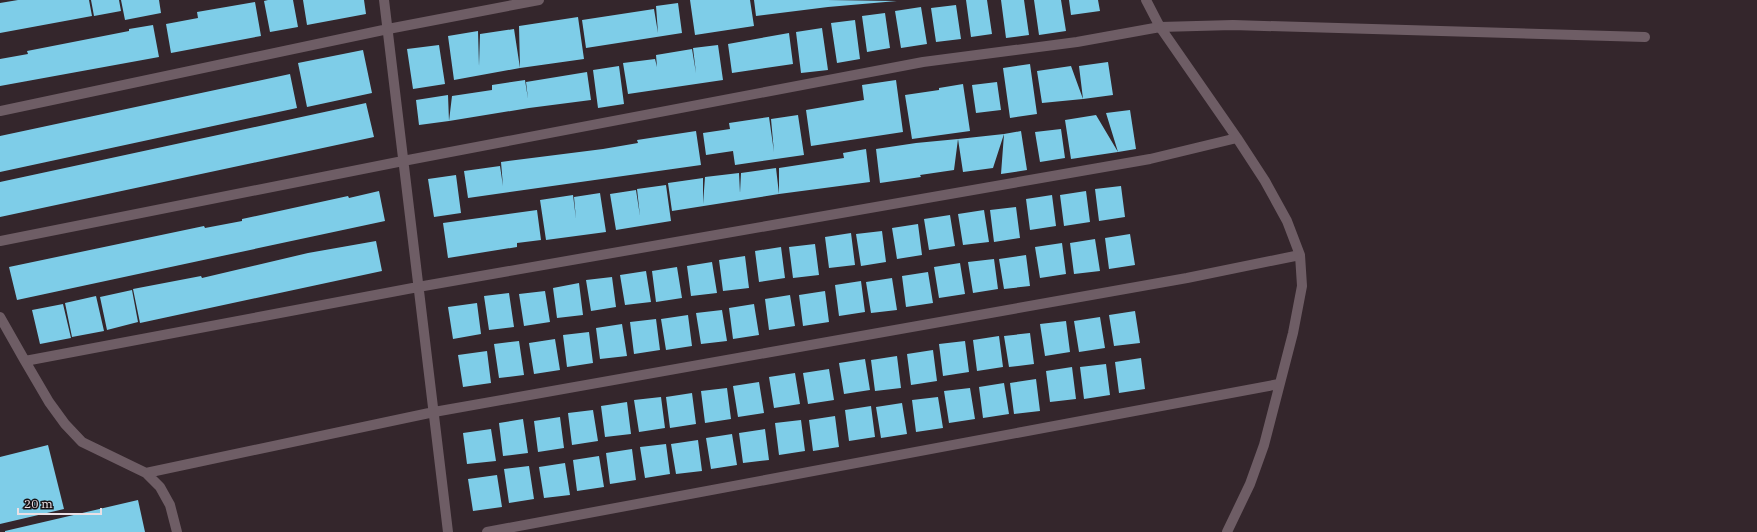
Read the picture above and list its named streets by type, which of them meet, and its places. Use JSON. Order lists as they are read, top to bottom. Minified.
{"scale_bar":"20 m"}
